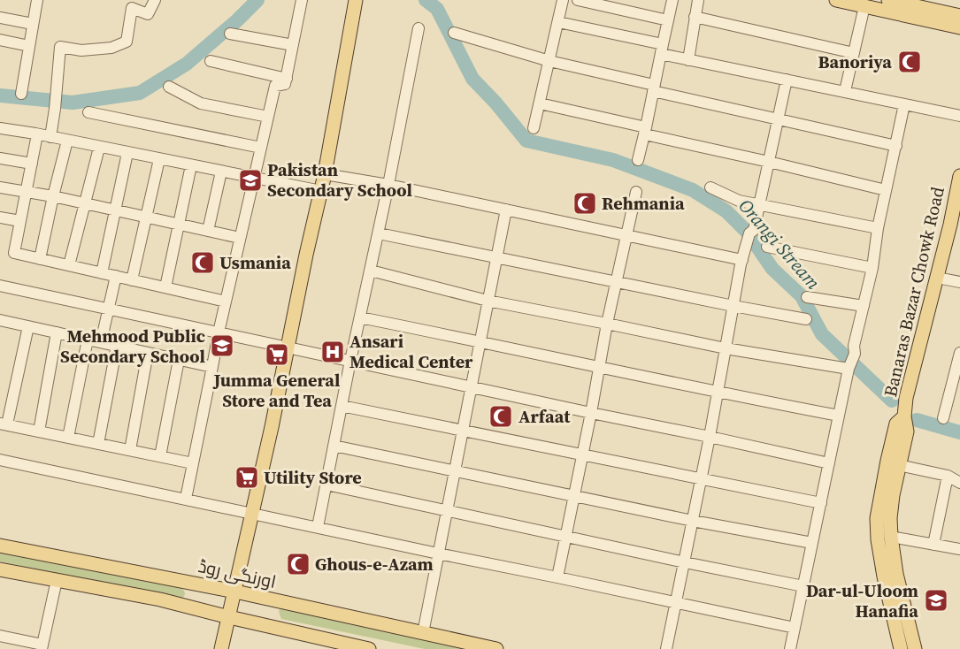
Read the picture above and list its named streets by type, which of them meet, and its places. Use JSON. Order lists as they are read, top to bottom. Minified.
{"streets":{"main road":["Banaras Bazar Chowk Road","اورنگی روڈ"]},"water":["Orangi Stream"],"places":{"mosque":["Banoriya","Rehmania","Usmania","Arfaat","Ghous-e-Azam"],"school or university":["Pakistan Secondary School","Mehmood Public Secondary School","Dar-ul-Uloom Hanafia"],"hospital":["Ansari Medical Center"],"supermarket":["Jumma General Store and Tea","Utility Store"]}}
